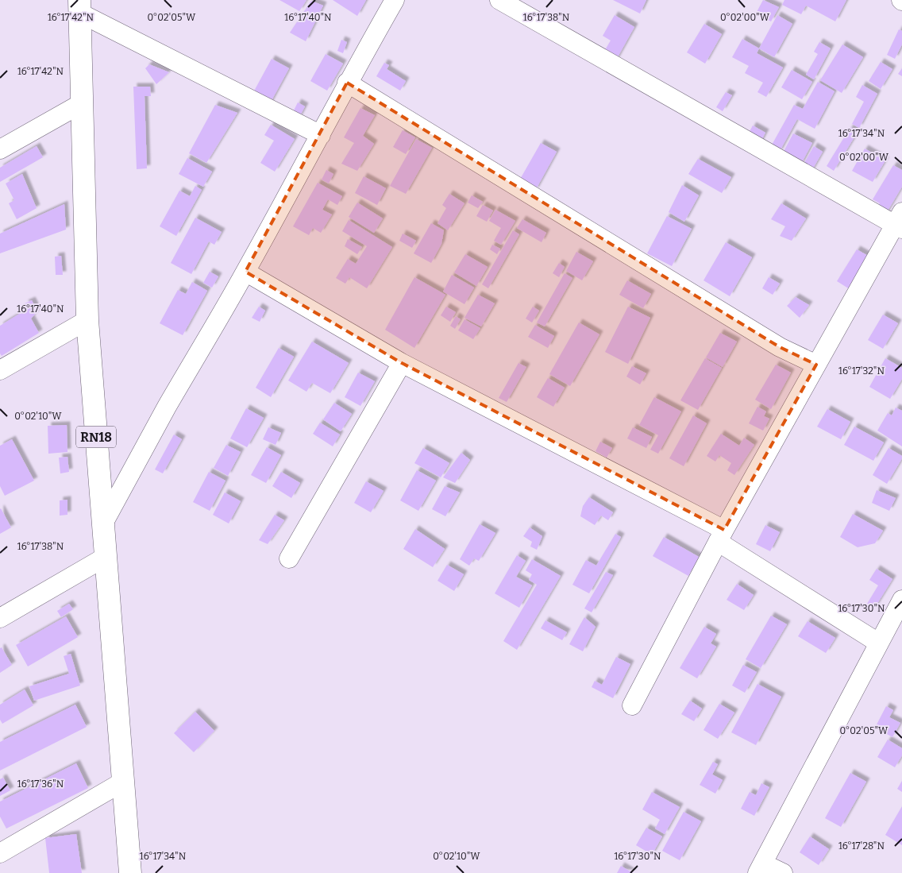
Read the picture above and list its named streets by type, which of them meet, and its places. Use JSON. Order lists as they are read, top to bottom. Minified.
{"streets":{"main road":["RN18"]},"coordinates":["0°02'05\"W","16°17'42\"N","16°17'40\"N","0°02'00\"W","16°17'38\"N","16°17'34\"N","16°17'32\"N","0°02'10\"W","16°17'30\"N","16°17'36\"N","16°17'28\"N"]}
